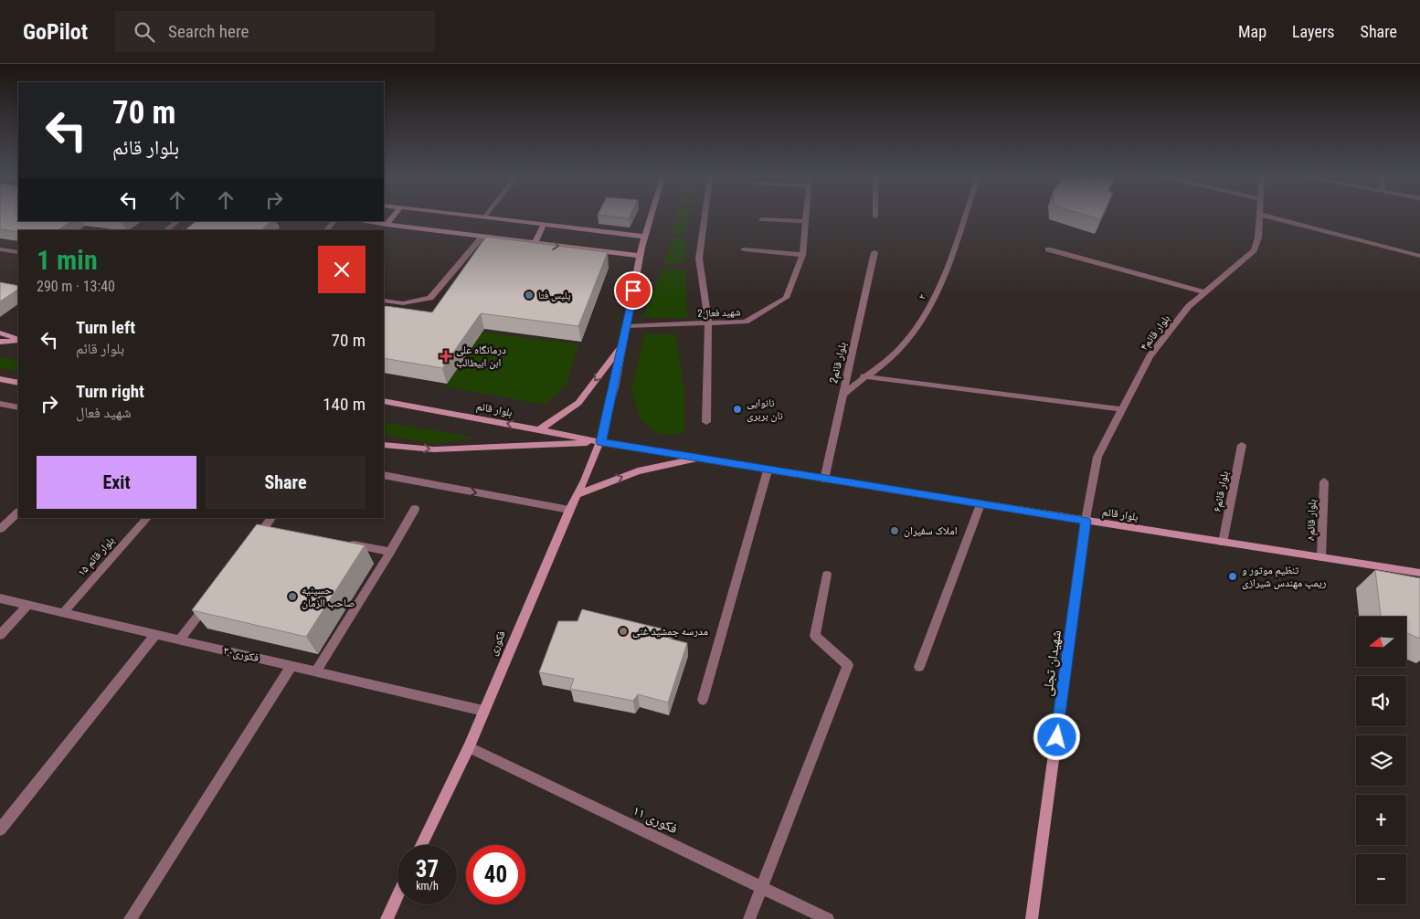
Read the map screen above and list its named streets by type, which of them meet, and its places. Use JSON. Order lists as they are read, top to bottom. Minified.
{"streets":{"street":["۲","شهید فعال2","بلوار قائم۴","2بلوار قائم","بلوار قائم","بلوار قائم۶","بلوار قائم۸","بلوار قائم ۱۵","فکوری","فکوری۳۰","شهیدان تجلی","فکوری ۱۱"]},"crossings":[["۲","2بلوار قائم"],["شهید فعال2","فکوری"],["بلوار قائم۴","بلوار قائم"],["بلوار قائم۴","شهیدان تجلی"],["2بلوار قائم","بلوار قائم"],["بلوار قائم","بلوار قائم۶"],["بلوار قائم","بلوار قائم۸"],["بلوار قائم","فکوری"],["بلوار قائم","شهیدان تجلی"],["بلوار قائم ۱۵","فکوری۳۰"],["فکوری","فکوری۳۰"],["فکوری","فکوری ۱۱"]],"places":{"other":["پلیس فتا","نانوایی نان بربری","املاک سفیران","تنظیم موتور و ریمپ مهندس شیرازی","حسینیه صاحب الزمان","مدرسه جمشید غنی"],"health":["درمانگاه علی ابن ابیطالب"]},"north":"left","page":{"header":"GoPilot","search":"Search here","nav":["Map","Layers","Share"],"turn":["70 m","بلوار قائم"],"heading":["1 min","290 m · 13:40"],"list":[{"name":"Turn left","note":"بلوار قائم","value":"70 m"},{"name":"Turn right","note":"شهید فعال","value":"140 m"}],"buttons":["Exit","Share"],"map_buttons":["+","−"],"speed":"37 km/h","limit":"40"}}
